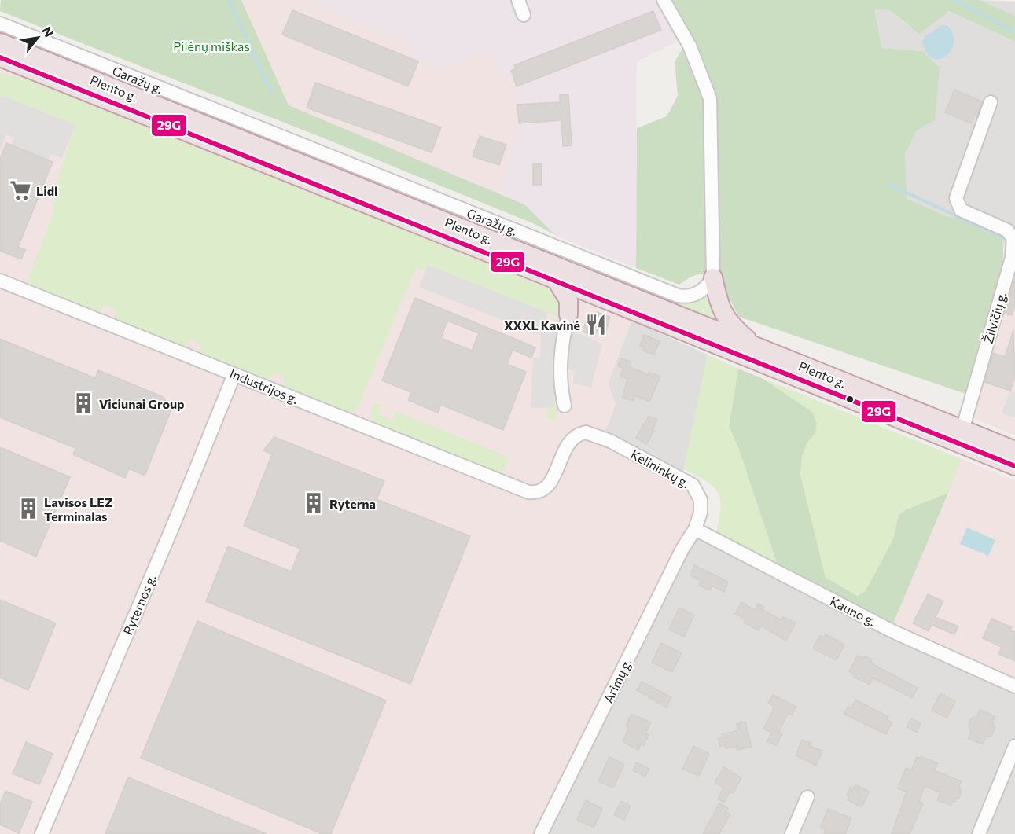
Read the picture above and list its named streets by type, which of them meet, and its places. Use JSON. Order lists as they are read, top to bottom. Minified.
{"streets":{"highway":["Plento g."],"street":["Garažų g.","Žilvičių g.","Industrijos g.","Kelininkų g.","Ryternos g.","Kauno g.","Arimų g."]},"crossings":[["Plento g.","Žilvičių g."],["Industrijos g.","Kelininkų g."],["Industrijos g.","Ryternos g."],["Kelininkų g.","Kauno g."],["Kelininkų g.","Arimų g."],["Kauno g.","Arimų g."]],"parks":["Pilėnų miškas"],"places":{"supermarket":["Lidl"],"restaurant":["XXXL Kavinė"],"building":["Viciunai Group","Ryterna","Lavisos LEZ Terminalas"]},"lines":["transit line 29G"],"north":"top right"}
